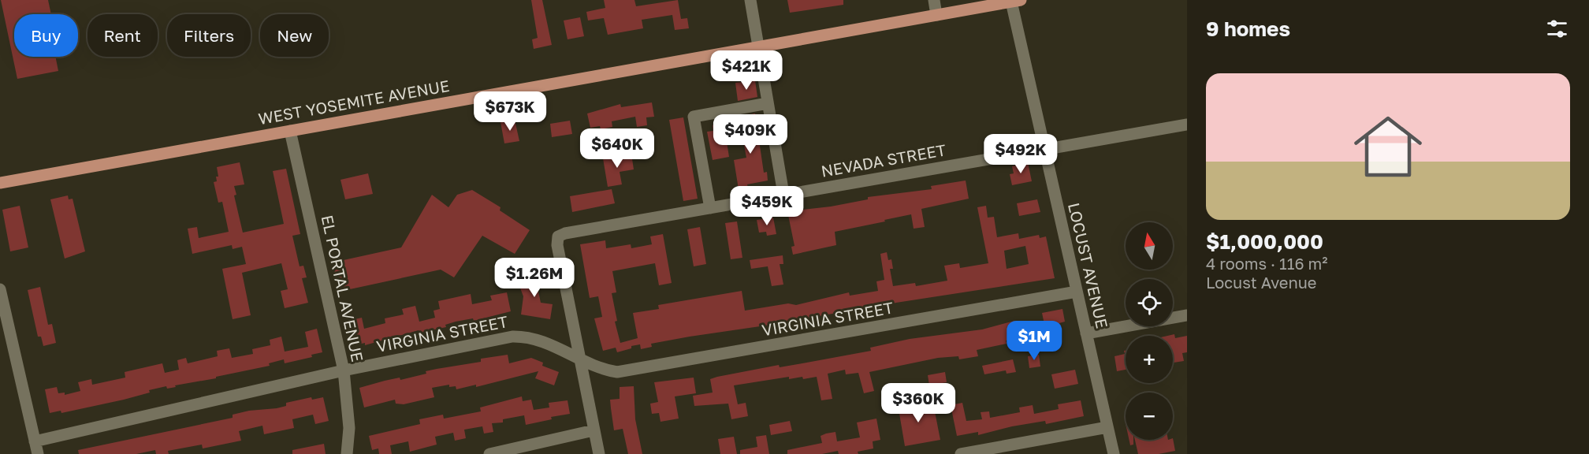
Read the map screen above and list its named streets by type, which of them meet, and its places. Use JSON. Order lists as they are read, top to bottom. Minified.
{"streets":{"main road":["WEST YOSEMITE AVENUE"],"street":["NEVADA STREET","LOCUST AVENUE","EL PORTAL AVENUE","VIRGINIA STREET"]},"crossings":[["WEST YOSEMITE AVENUE","LOCUST AVENUE"],["WEST YOSEMITE AVENUE","EL PORTAL AVENUE"],["NEVADA STREET","LOCUST AVENUE"],["NEVADA STREET","VIRGINIA STREET"],["LOCUST AVENUE","VIRGINIA STREET"],["EL PORTAL AVENUE","VIRGINIA STREET"]],"north":"top","page":{"heading":"9 homes","chip":["Buy","Rent","Filters","New"],"price":["$421K","$673K","$409K","$640K","$492K","$459K","$1.26M","$1M","$360K"],"list":[{"name":"$1,000,000","note":"4 rooms · 116 m² · Locust Avenue"}],"map_buttons":["+","−"]}}
